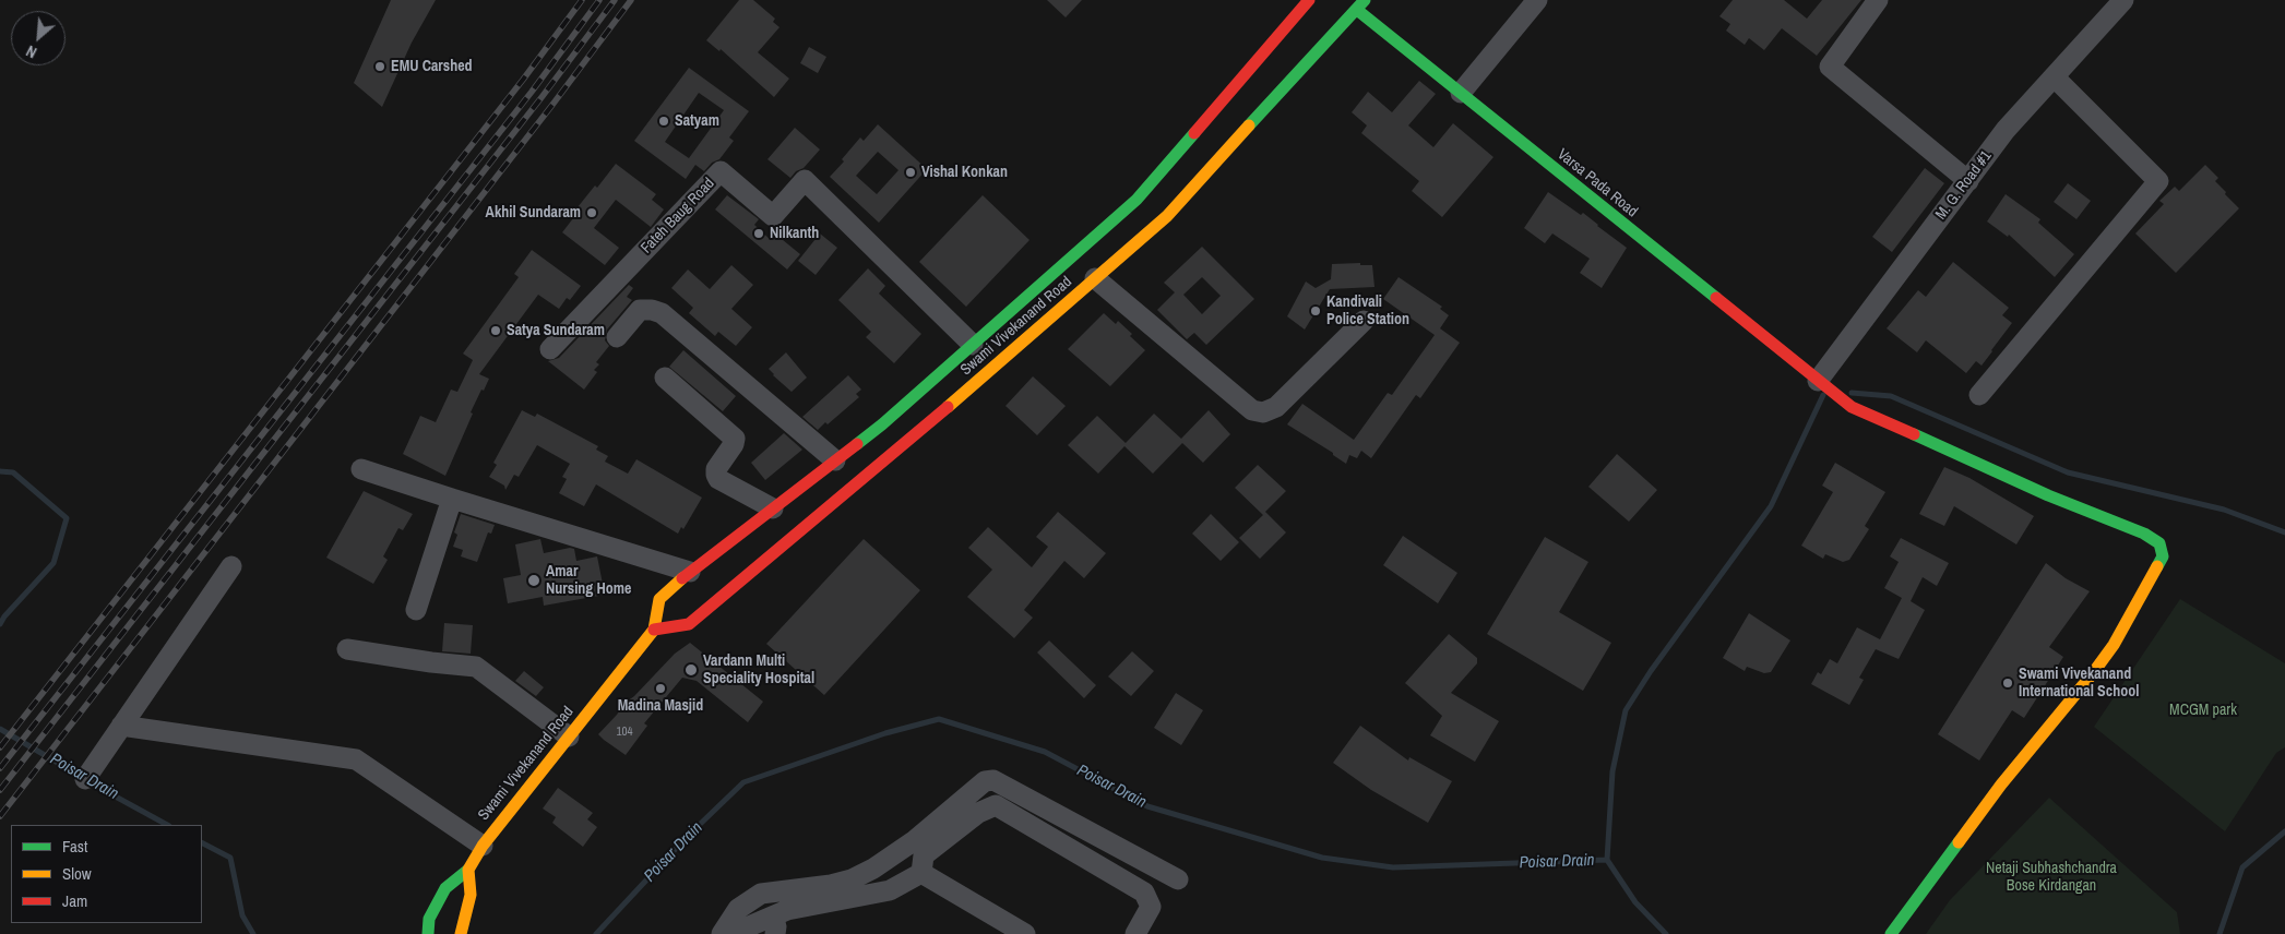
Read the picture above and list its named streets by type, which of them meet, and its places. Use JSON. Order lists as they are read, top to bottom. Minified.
{"streets":{"main road":["Varsa Pada Road","Swami Vivekanand Road"],"street":["M. G. Road #1","Fateh Baug Road"]},"crossings":[["Varsa Pada Road","M. G. Road #1"],["Varsa Pada Road","Swami Vivekanand Road"],["Fateh Baug Road","Swami Vivekanand Road"]],"water":["Poisar Drain"],"parks":["MCGM park","Netaji Subhashchandra Bose Kirdangan"],"places":["EMU Carshed","Satyam","Vishal Konkan","Akhil Sundaram","Nilkanth","Kandivali Police Station","Satya Sundaram","Amar Nursing Home","Vardann Multi Speciality Hospital","Swami Vivekanand International School","Madina Masjid"],"house_numbers":["104"],"legend":["Fast","Slow","Jam"],"north":"bottom left"}
